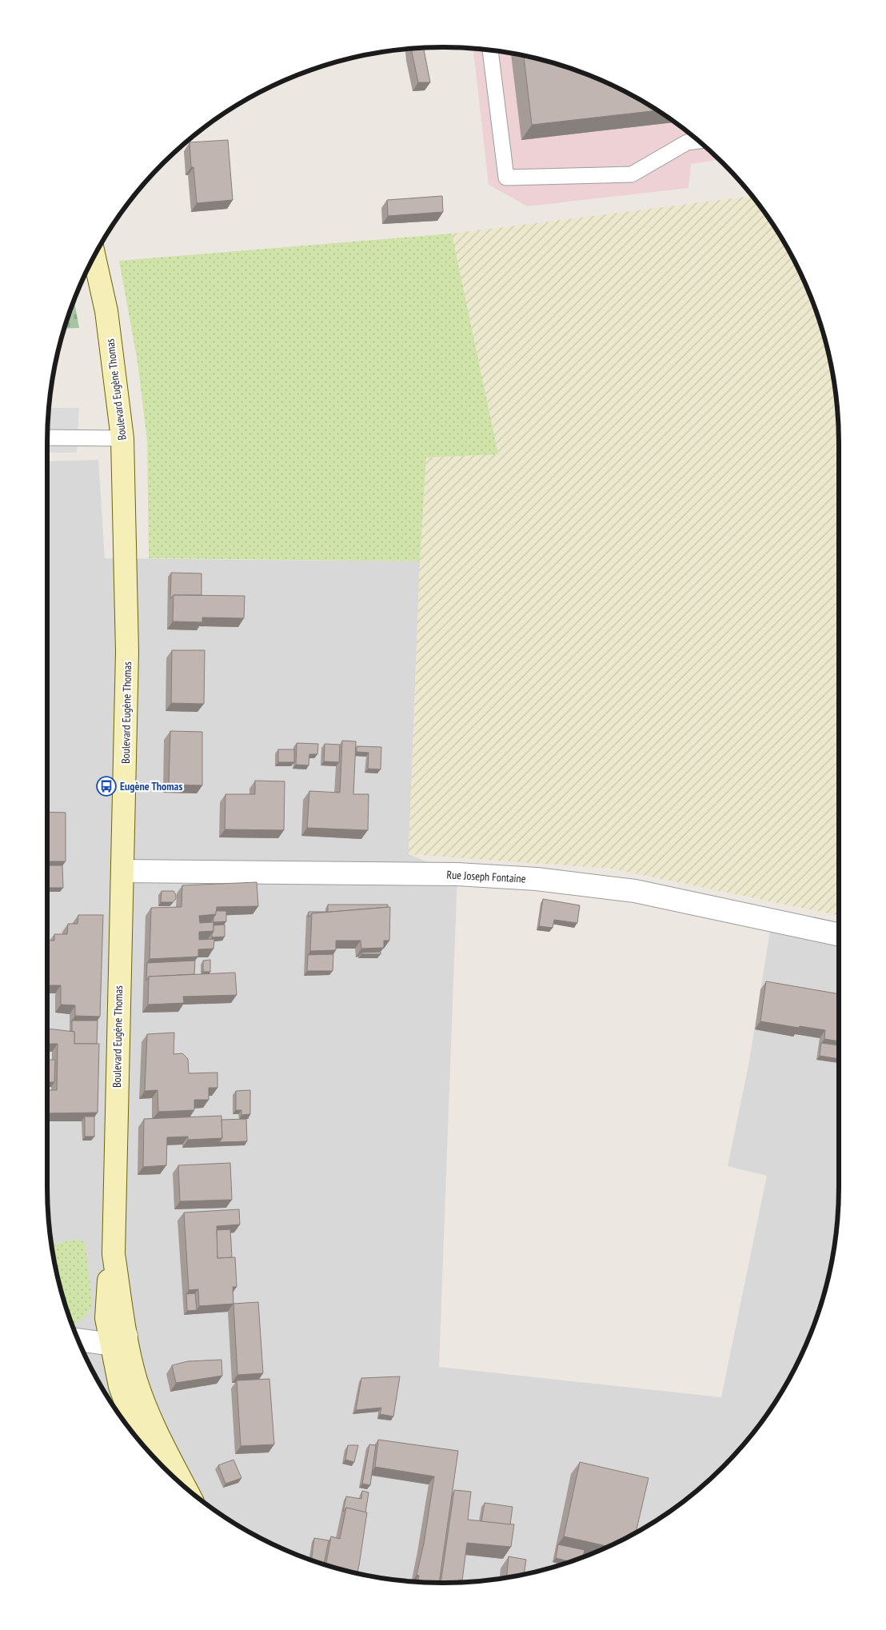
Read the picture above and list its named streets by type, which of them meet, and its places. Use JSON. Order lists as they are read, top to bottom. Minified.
{"streets":{"main road":["Boulevard Eugène Thomas"],"street":["Rue Joseph Fontaine"]},"crossings":[["Boulevard Eugène Thomas","Rue Joseph Fontaine"]],"places":{"bus stop":["Eugène Thomas"]}}
